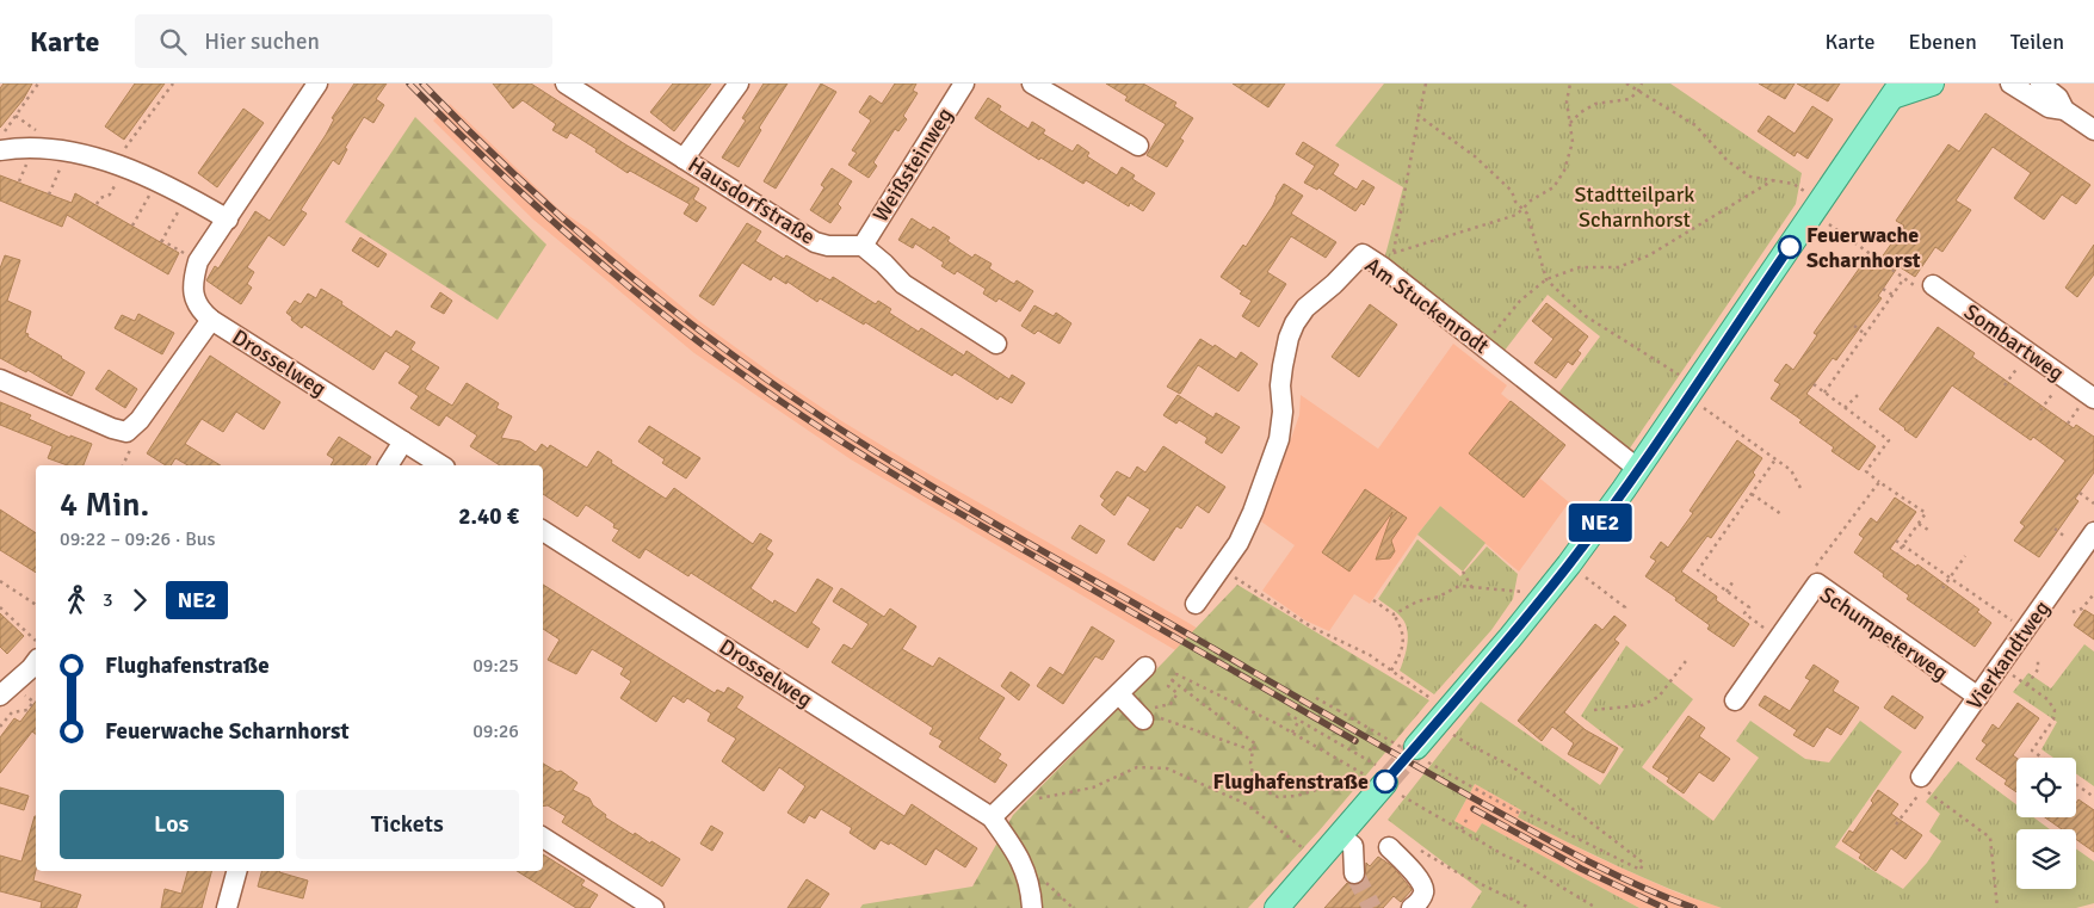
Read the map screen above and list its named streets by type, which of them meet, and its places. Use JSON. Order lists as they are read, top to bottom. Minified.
{"streets":{"street":["Weißsteinweg","Hausdorfstraße","Am Stuckenrodt","Sombartweg","Drosselweg","Schumpeterweg","Vierkandtweg"]},"crossings":[["Weißsteinweg","Hausdorfstraße"],["Schumpeterweg","Vierkandtweg"]],"parks":["Stadtteilpark Scharnhorst"],"places":["Feuerwache Scharnhorst","Flughafenstraße"],"lines":["bus line NE2"],"page":{"header":"Karte","search":"Hier suchen","nav":["Karte","Ebenen","Teilen"],"on_map":"NE2","heading":["4 Min.","09:22 – 09:26 · Bus","2.40 €"],"legs":["3","NE2"],"list":[{"name":"Flughafenstraße","value":"09:25"},{"name":"Feuerwache Scharnhorst","value":"09:26"}],"buttons":["Los","Tickets"]}}
